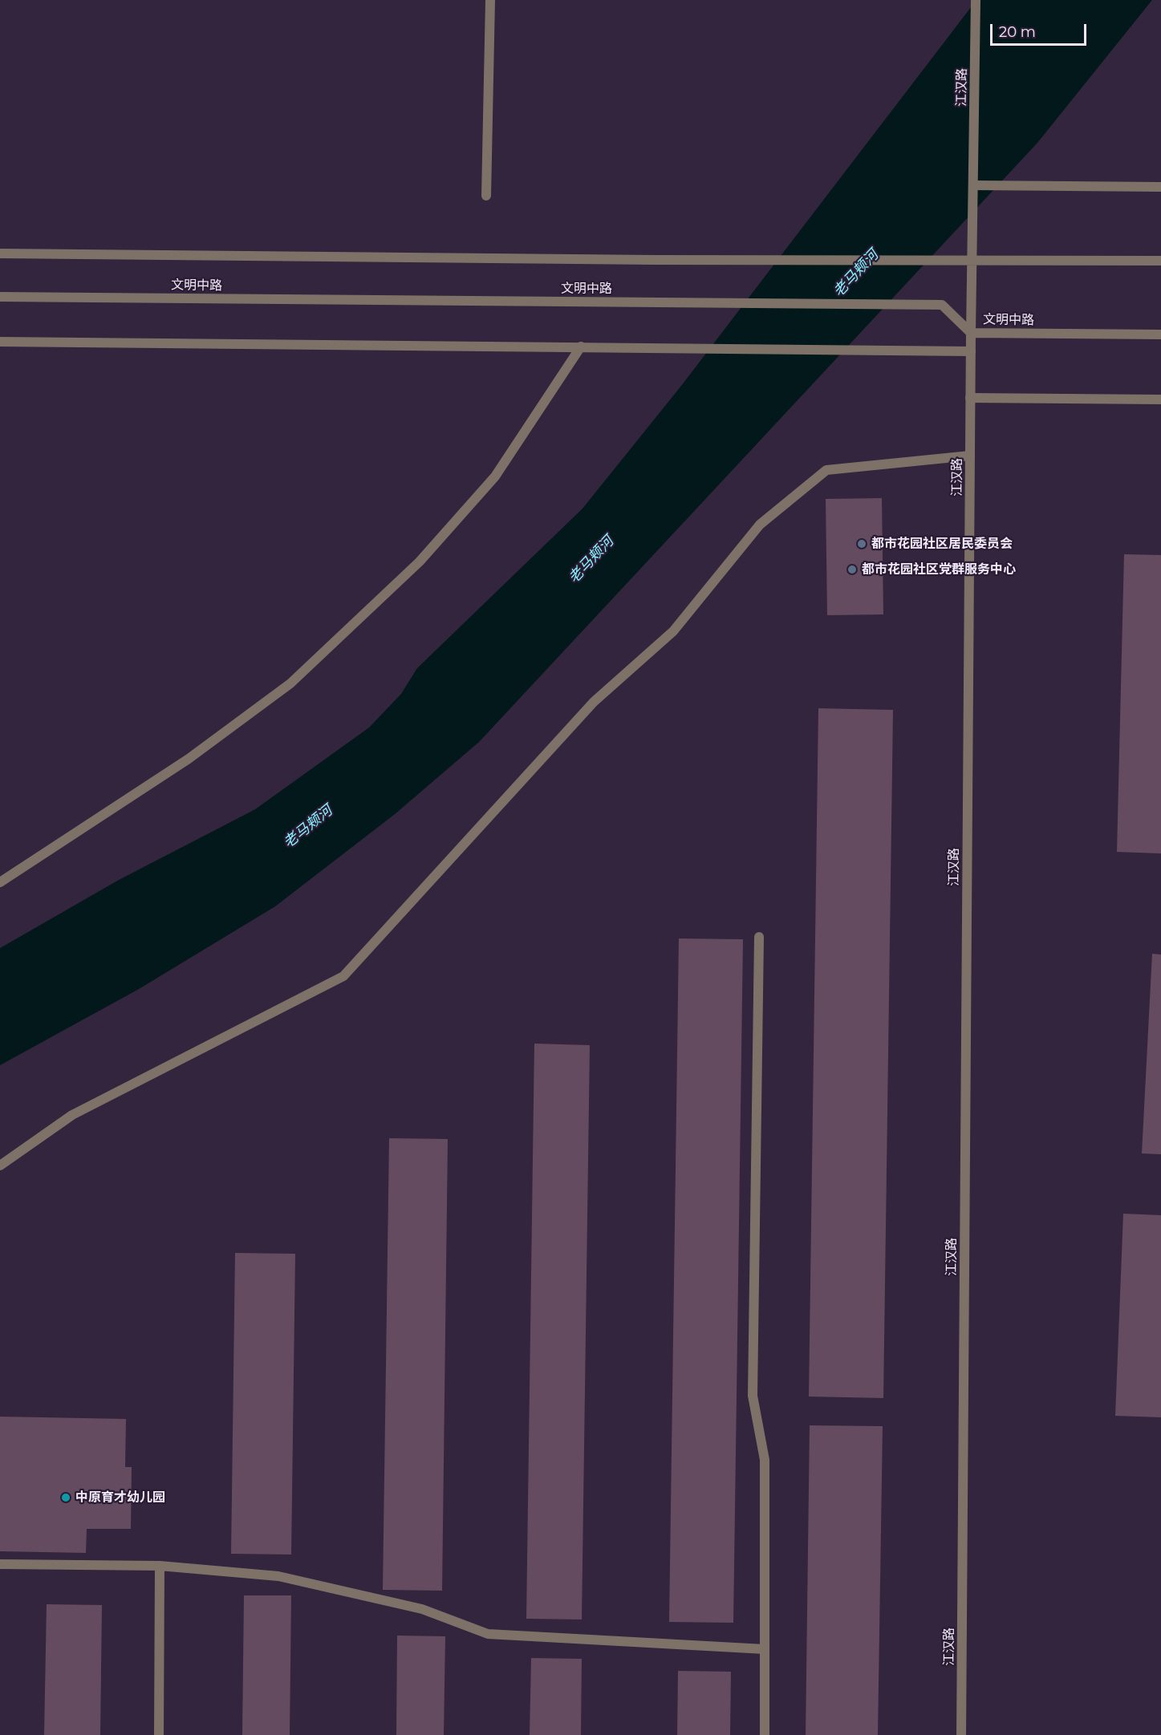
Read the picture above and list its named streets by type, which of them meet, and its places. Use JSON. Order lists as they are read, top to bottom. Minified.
{"streets":{"street":["江汉路","文明中路"]},"crossings":[["江汉路","文明中路"]],"water":["老马颊河"],"places":["都市花园社区居民委员会","都市花园社区党群服务中心","中原育才幼儿园"],"scale_bar":"20 m"}
